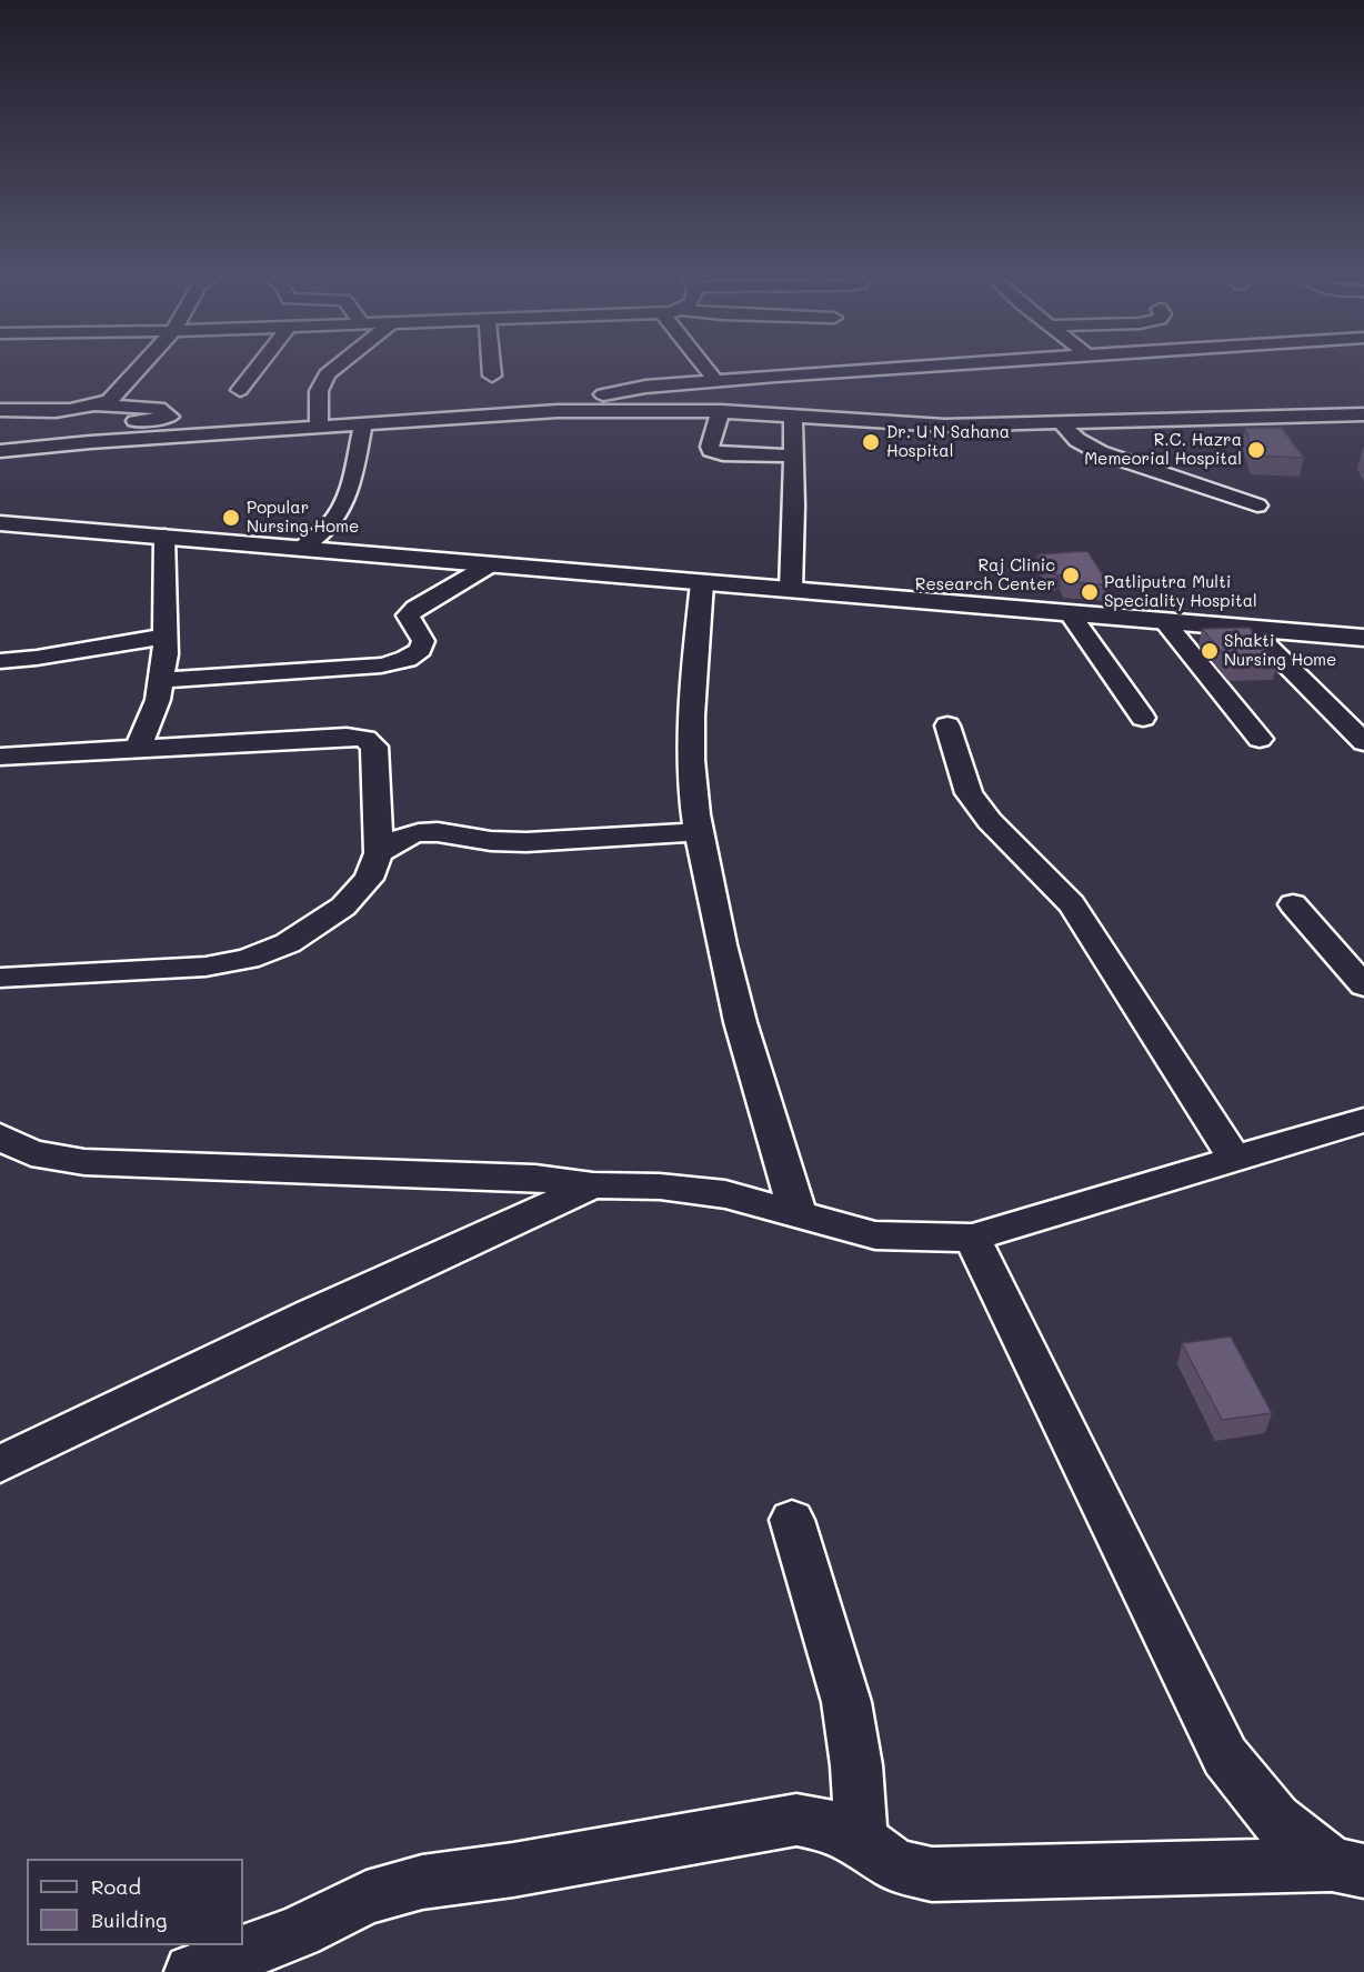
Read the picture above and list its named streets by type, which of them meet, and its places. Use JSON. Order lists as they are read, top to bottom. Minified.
{"places":["Dr. U N Sahana Hospital","R.C. Hazra Memeorial Hospital","Popular Nursing Home","Raj Clinic Research Center","Patliputra Multi Speciality Hospital","Shakti Nursing Home"],"legend":["Road","Building"]}
